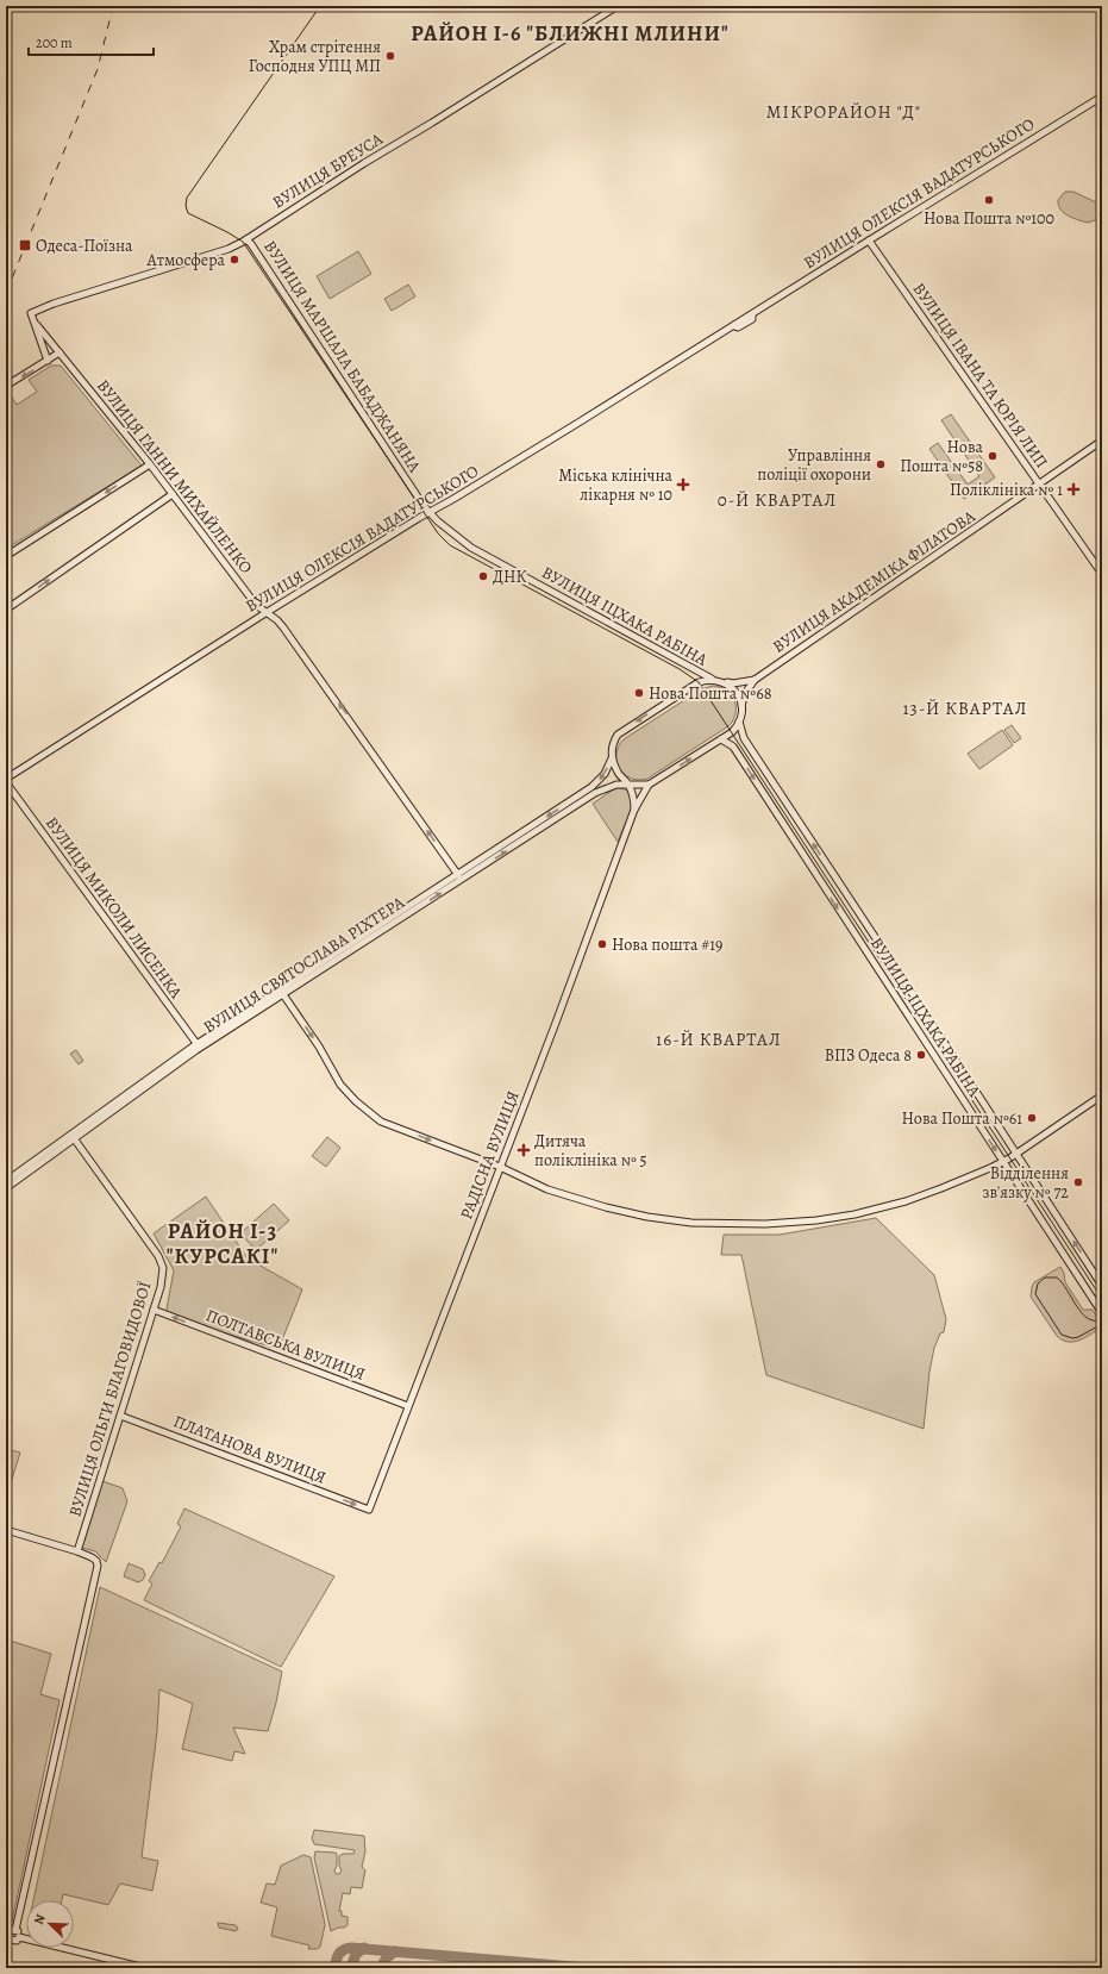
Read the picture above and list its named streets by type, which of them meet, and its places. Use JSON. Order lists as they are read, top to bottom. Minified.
{"streets":{"street":["ВУЛИЦЯ БРЕУСА","ВУЛИЦЯ ОЛЕКСІЯ ВАДАТУРСЬКОГО","ВУЛИЦЯ МАРШАЛА БАБАДЖАНЯНА","ВУЛИЦЯ ІВАНА ТА ЮРІЯ ЛИП","ВУЛИЦЯ ГАННИ МИХАЙЛЕНКО","ВУЛИЦЯ АКАДЕМІКА ФІЛАТОВА","ВУЛИЦЯ ІЦХАКА РАБІНА","ВУЛИЦЯ МИКОЛИ ЛИСЕНКА","ВУЛИЦЯ СВЯТОСЛАВА РІХТЕРА","РАДІСНА ВУЛИЦЯ","ПОЛТАВСЬКА ВУЛИЦЯ","ВУЛИЦЯ ОЛЬГИ БЛАГОВИДОВОЇ","ПЛАТАНОВА ВУЛИЦЯ"]},"crossings":[["ВУЛИЦЯ БРЕУСА","ВУЛИЦЯ МАРШАЛА БАБАДЖАНЯНА"],["ВУЛИЦЯ БРЕУСА","ВУЛИЦЯ ГАННИ МИХАЙЛЕНКО"],["ВУЛИЦЯ ОЛЕКСІЯ ВАДАТУРСЬКОГО","ВУЛИЦЯ МАРШАЛА БАБАДЖАНЯНА"],["ВУЛИЦЯ ОЛЕКСІЯ ВАДАТУРСЬКОГО","ВУЛИЦЯ ІВАНА ТА ЮРІЯ ЛИП"],["ВУЛИЦЯ ОЛЕКСІЯ ВАДАТУРСЬКОГО","ВУЛИЦЯ ГАННИ МИХАЙЛЕНКО"],["ВУЛИЦЯ ОЛЕКСІЯ ВАДАТУРСЬКОГО","ВУЛИЦЯ ІЦХАКА РАБІНА"],["ВУЛИЦЯ МАРШАЛА БАБАДЖАНЯНА","ВУЛИЦЯ ІЦХАКА РАБІНА"],["ВУЛИЦЯ ІВАНА ТА ЮРІЯ ЛИП","ВУЛИЦЯ АКАДЕМІКА ФІЛАТОВА"],["ВУЛИЦЯ ГАННИ МИХАЙЛЕНКО","ВУЛИЦЯ СВЯТОСЛАВА РІХТЕРА"],["ВУЛИЦЯ АКАДЕМІКА ФІЛАТОВА","ВУЛИЦЯ ІЦХАКА РАБІНА"],["ВУЛИЦЯ ІЦХАКА РАБІНА","ВУЛИЦЯ СВЯТОСЛАВА РІХТЕРА"],["ВУЛИЦЯ МИКОЛИ ЛИСЕНКА","ВУЛИЦЯ СВЯТОСЛАВА РІХТЕРА"],["ВУЛИЦЯ СВЯТОСЛАВА РІХТЕРА","РАДІСНА ВУЛИЦЯ"],["ВУЛИЦЯ СВЯТОСЛАВА РІХТЕРА","ВУЛИЦЯ ОЛЬГИ БЛАГОВИДОВОЇ"],["РАДІСНА ВУЛИЦЯ","ПОЛТАВСЬКА ВУЛИЦЯ"],["РАДІСНА ВУЛИЦЯ","ПЛАТАНОВА ВУЛИЦЯ"],["ПОЛТАВСЬКА ВУЛИЦЯ","ВУЛИЦЯ ОЛЬГИ БЛАГОВИДОВОЇ"],["ВУЛИЦЯ ОЛЬГИ БЛАГОВИДОВОЇ","ПЛАТАНОВА ВУЛИЦЯ"]],"one_way":["ВУЛИЦЯ ГАННИ МИХАЙЛЕНКО","ПОЛТАВСЬКА ВУЛИЦЯ","ПЛАТАНОВА ВУЛИЦЯ"],"districts":["РАЙОН І-6 \"БЛИЖНІ МЛИНИ\"","МІКРОРАЙОН \"Д\"","0-Й КВАРТАЛ","13-Й КВАРТАЛ","16-Й КВАРТАЛ","РАЙОН І-3 \"КУРСАКІ\""],"places":{"other":["Храм стрітення Господня УПЦ МП","Нова Пошта №100","Атмосфера","Нова Пошта №58","Управління поліції охорони","ДНК","Нова Пошта №68","Нова пошта #19","ВПЗ Одеса 8","Нова Пошта №61","Відділення зв'язку № 72"],"transit":["Одеса-Поїзна"],"health":["Міська клінічна лікарня № 10","Поліклініка № 1","Дитяча поліклініка № 5"]},"scale_bar":"200 m","north":"top left"}
